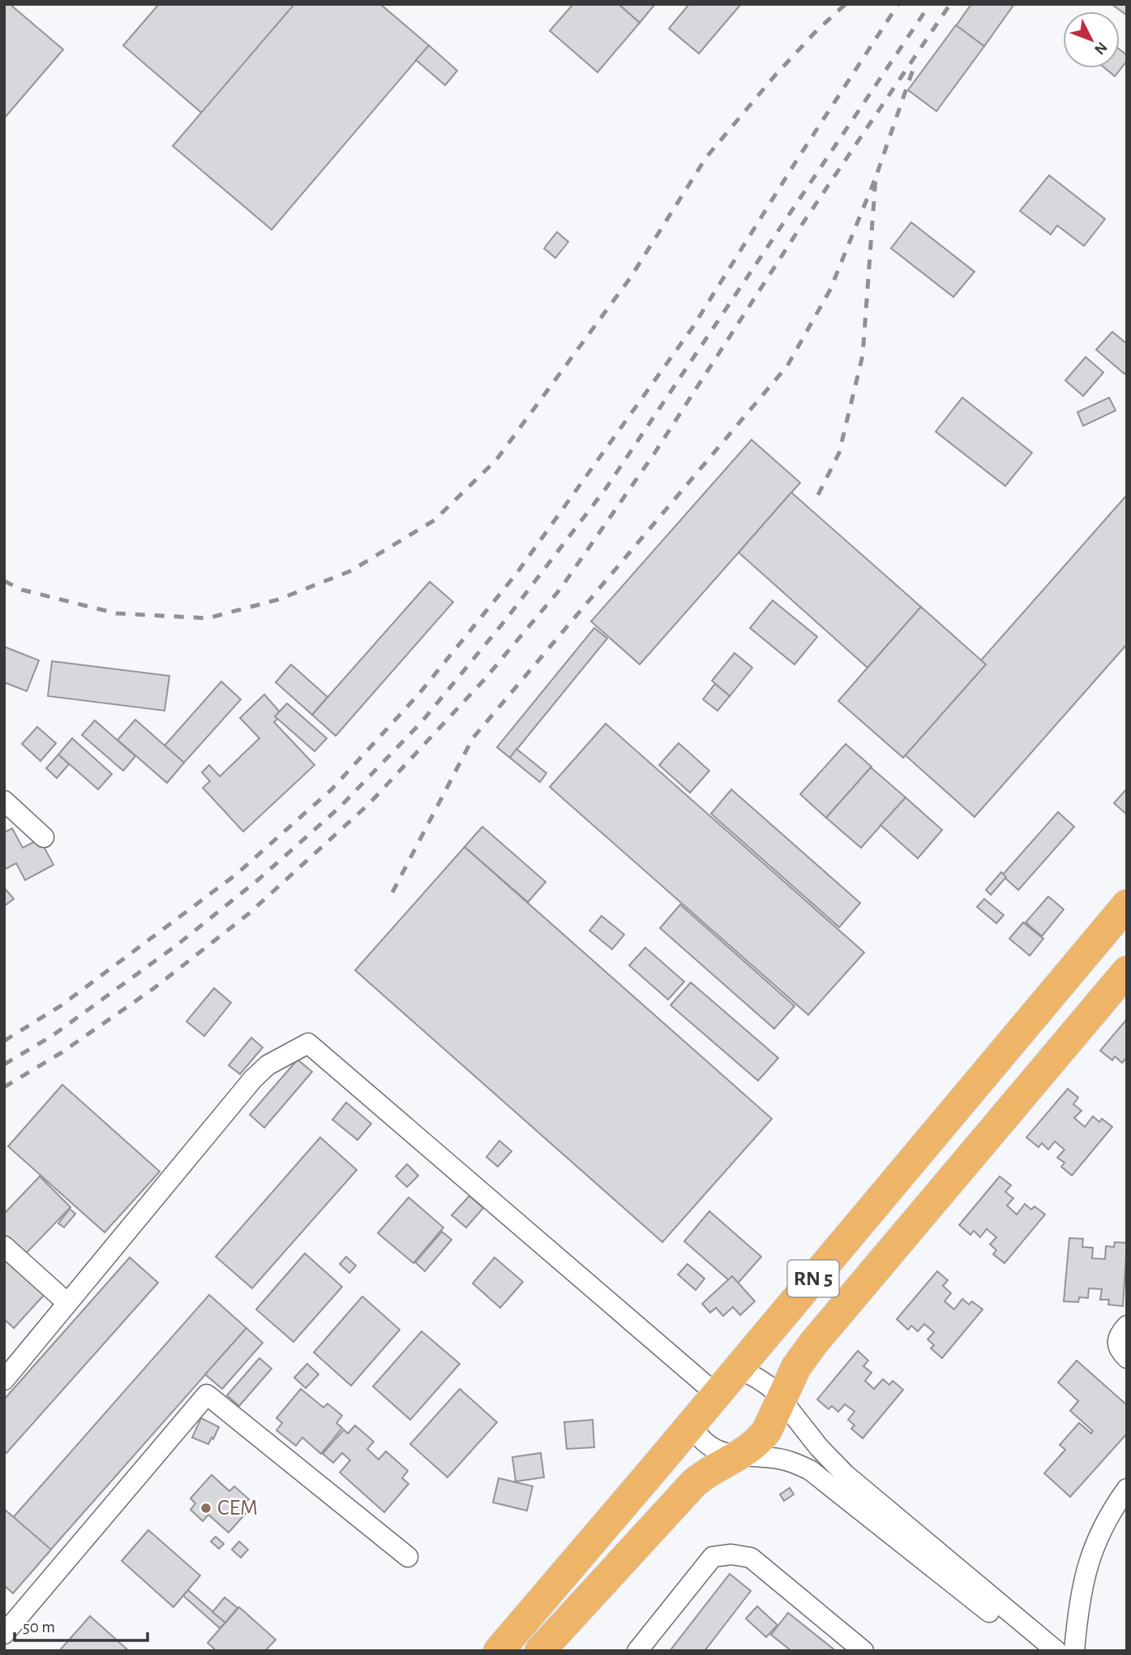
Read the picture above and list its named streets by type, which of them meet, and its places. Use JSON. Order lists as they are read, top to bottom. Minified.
{"streets":{"highway":["RN 5"]},"places":["CEM"],"scale_bar":"50 m","north":"bottom right"}
